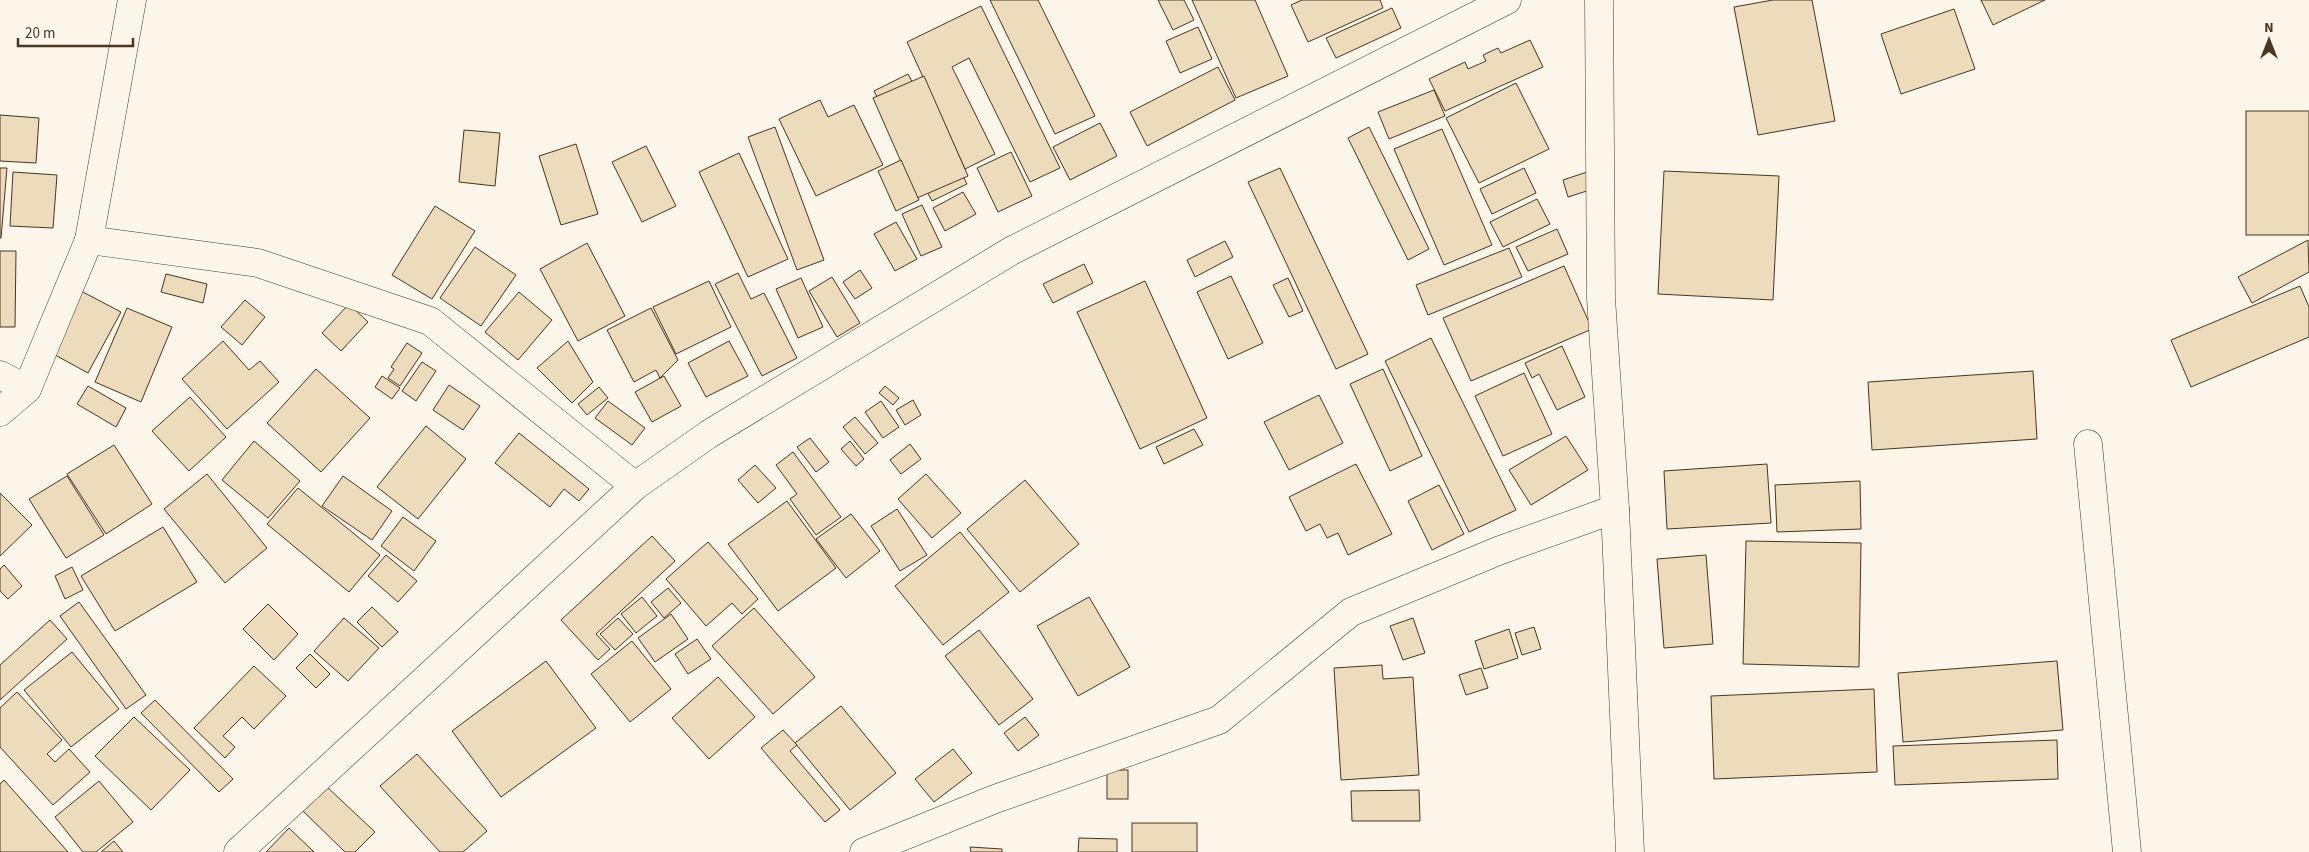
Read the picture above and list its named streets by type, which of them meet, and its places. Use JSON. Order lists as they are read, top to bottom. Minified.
{"scale_bar":"20 m","north":"top"}
